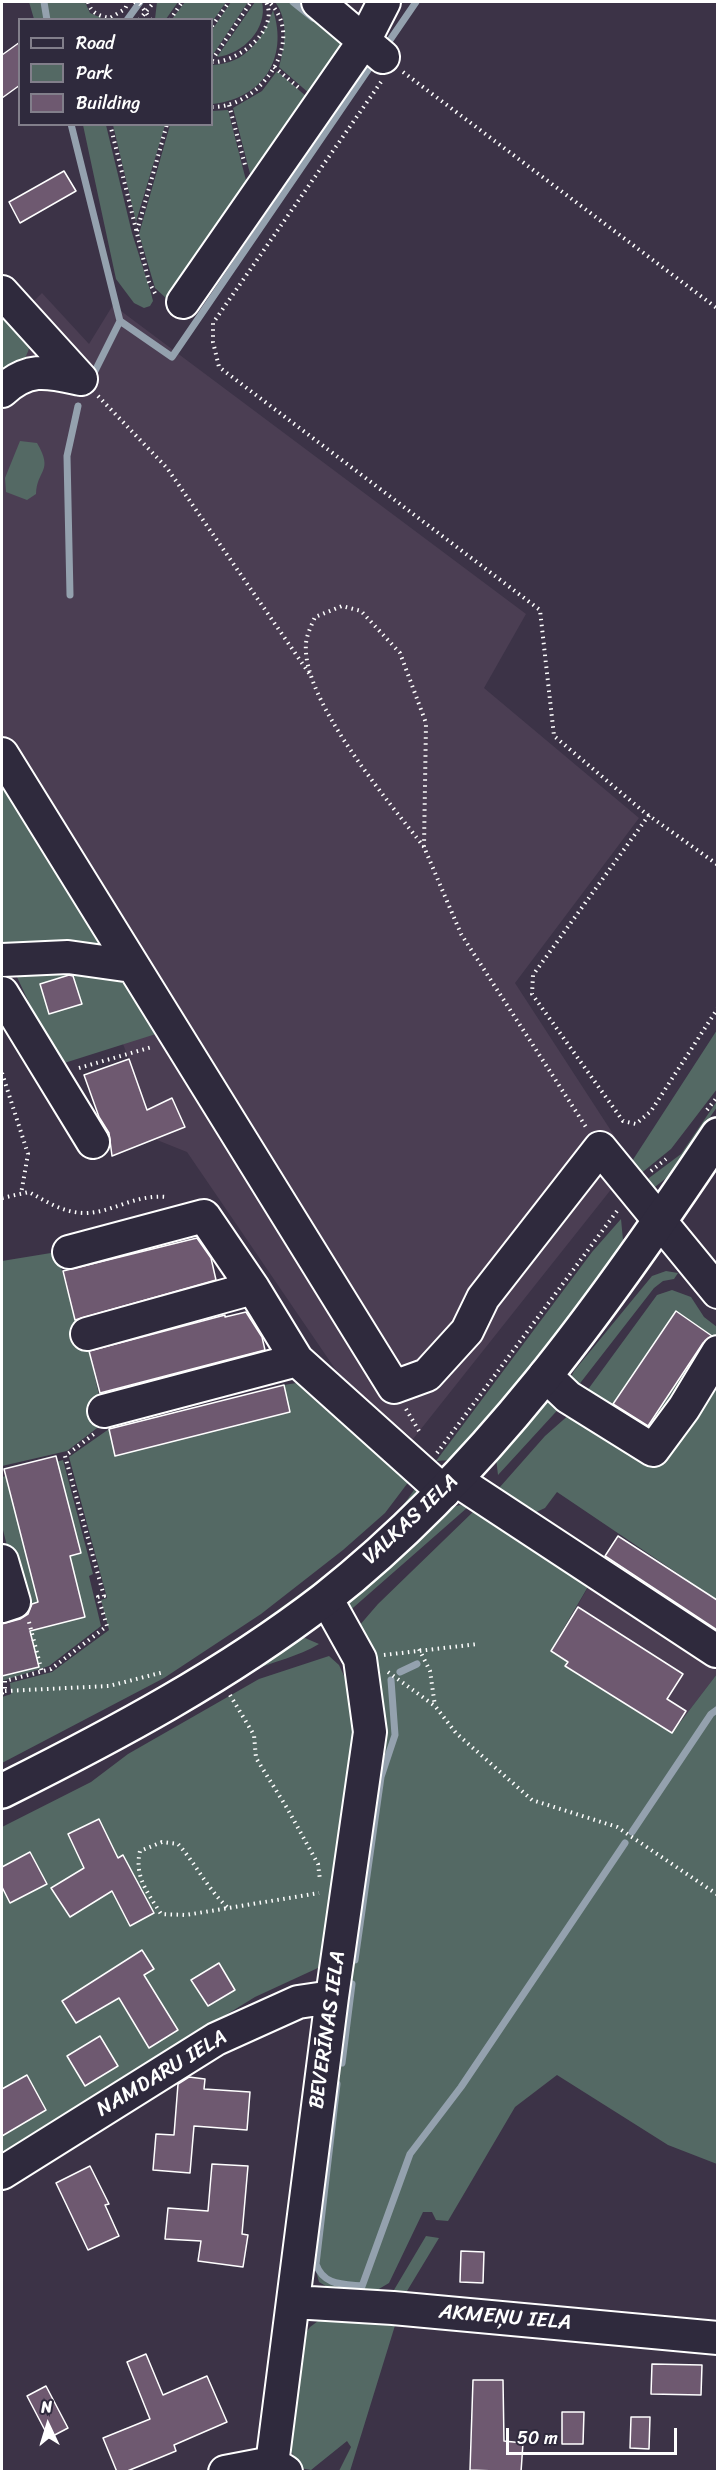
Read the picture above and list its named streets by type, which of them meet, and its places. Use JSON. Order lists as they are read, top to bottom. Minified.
{"streets":{"main road":["VALKAS IELA"],"street":["BEVERĪNAS IELA","NAMDARU IELA","AKMEŅU IELA"]},"crossings":[["VALKAS IELA","BEVERĪNAS IELA"],["BEVERĪNAS IELA","NAMDARU IELA"],["BEVERĪNAS IELA","AKMEŅU IELA"]],"legend":["Road","Park","Building"],"scale_bar":"50 m","north":"top"}
